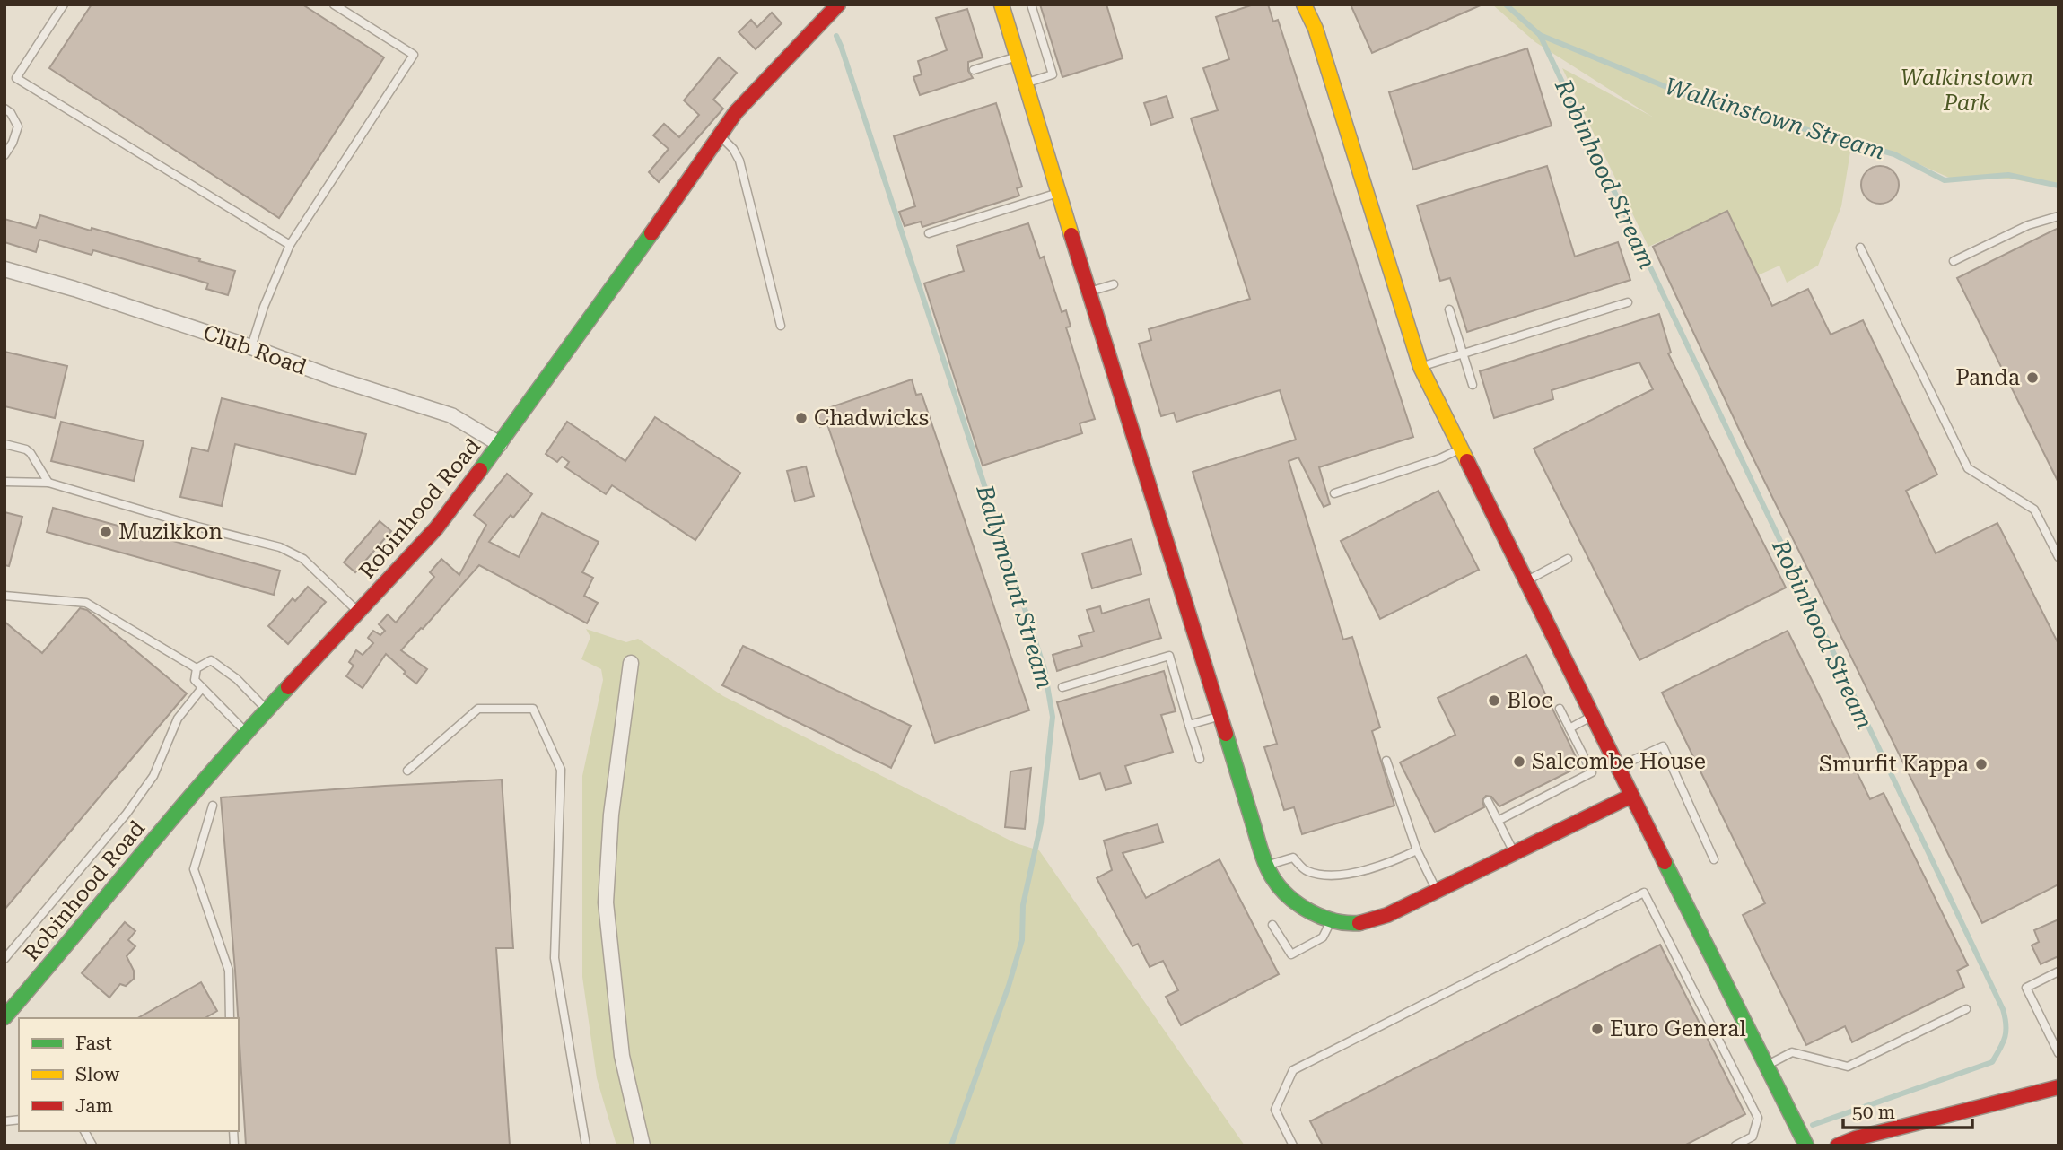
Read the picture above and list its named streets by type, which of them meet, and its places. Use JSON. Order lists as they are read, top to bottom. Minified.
{"streets":{"street":["Club Road","Robinhood Road"]},"crossings":[["Club Road","Robinhood Road"]],"water":["Walkinstown Stream","Robinhood Stream","Ballymount Stream"],"parks":["Walkinstown Park"],"places":["Panda","Chadwicks","Muzikkon","Bloc","Salcombe House","Smurfit Kappa","Euro General"],"legend":["Fast","Slow","Jam"],"scale_bar":"50 m"}
